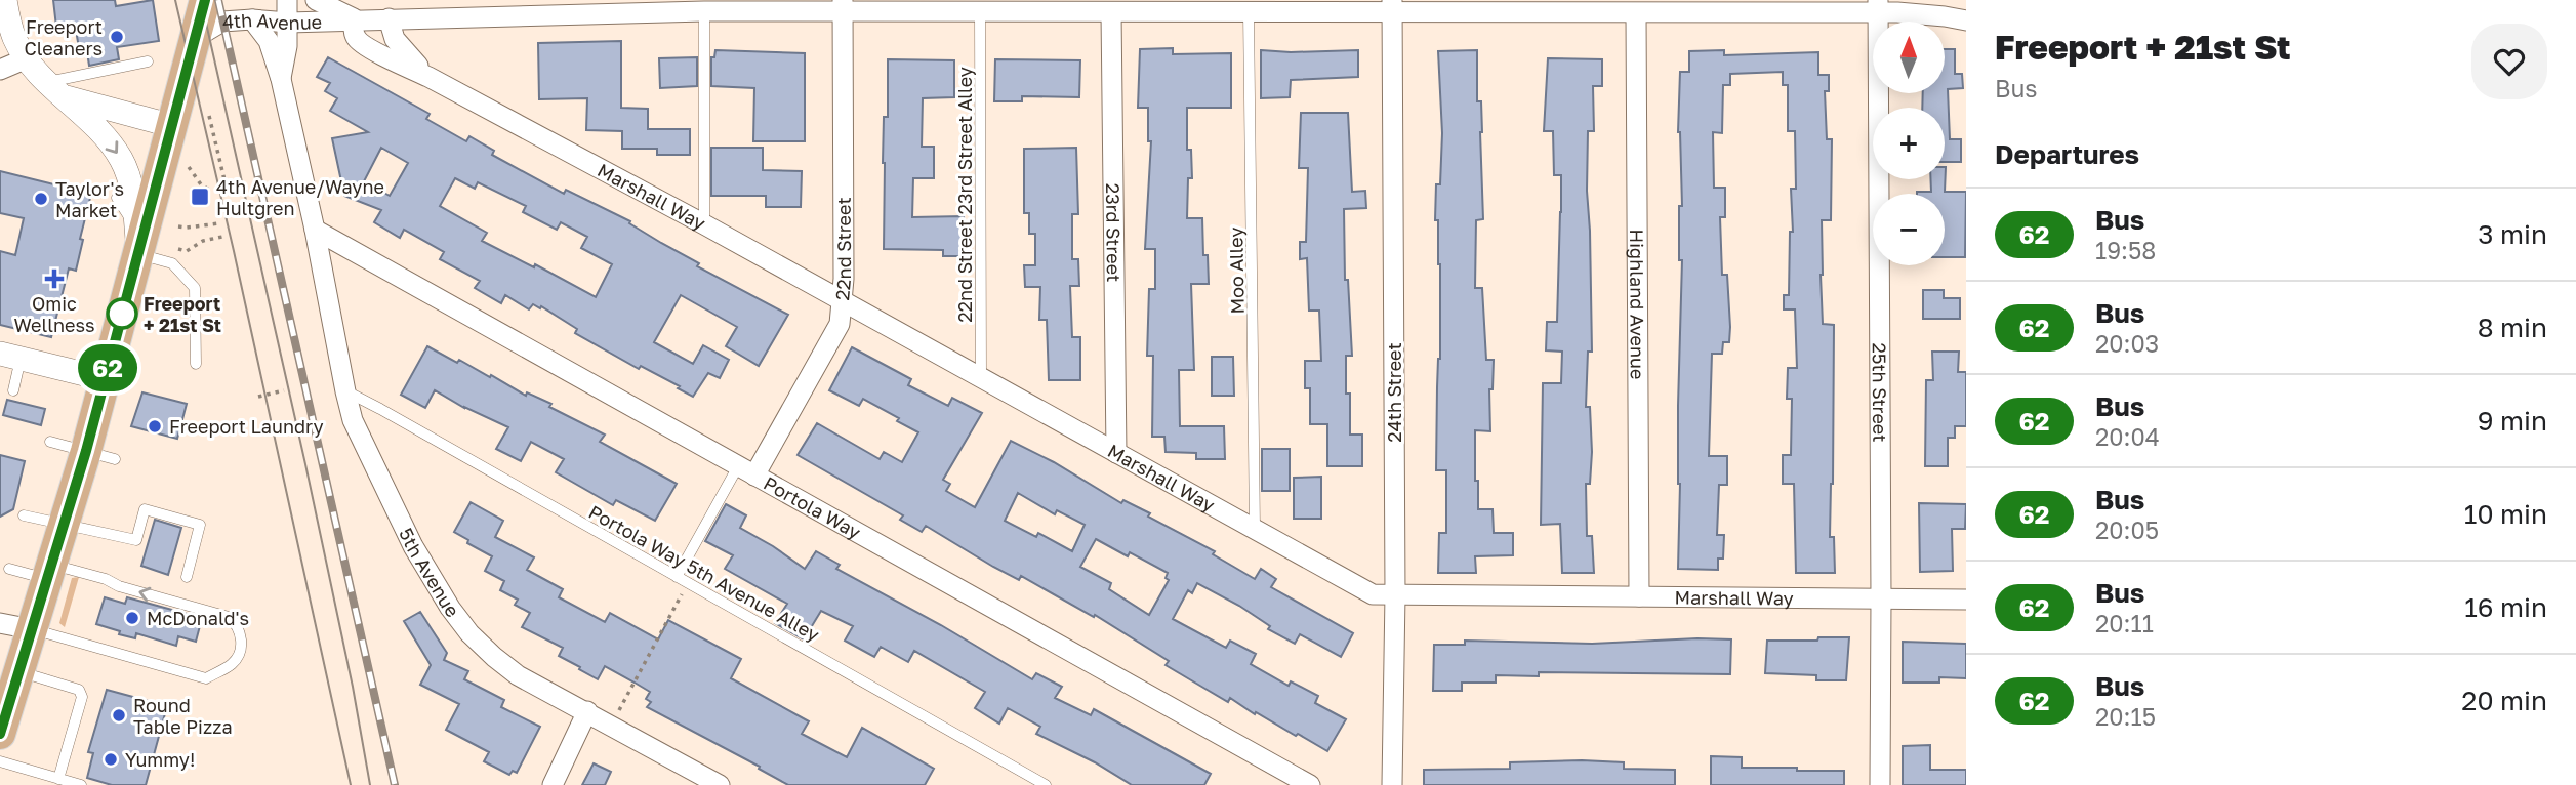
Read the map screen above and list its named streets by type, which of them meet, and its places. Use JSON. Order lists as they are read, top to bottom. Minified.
{"streets":{"street":["4th Avenue","Marshall Way","23rd Street","22nd Street","Highland Avenue","24th Street","25th Street","Portola Way","5th Avenue"],"lane":["22nd Street 23rd Street Alley","Moo Alley","Portola Way 5th Avenue Alley"]},"crossings":[["4th Avenue","22nd Street 23rd Street Alley"],["4th Avenue","Marshall Way"],["4th Avenue","23rd Street"],["4th Avenue","22nd Street"],["4th Avenue","Moo Alley"],["4th Avenue","Highland Avenue"],["4th Avenue","24th Street"],["4th Avenue","25th Street"],["4th Avenue","5th Avenue"],["22nd Street 23rd Street Alley","Marshall Way"],["Marshall Way","23rd Street"],["Marshall Way","22nd Street"],["Marshall Way","Moo Alley"],["Marshall Way","Highland Avenue"],["Marshall Way","24th Street"],["Marshall Way","25th Street"],["22nd Street","Portola Way"],["Portola Way","5th Avenue"],["5th Avenue","Portola Way 5th Avenue Alley"]],"places":{"other":["Freeport Cleaners","Taylor's Market","Freeport + 21st St","Freeport Laundry","McDonald's","Round Table Pizza","Yummy!"],"transit":["4th Avenue/Wayne Hultgren"],"health":["Omic Wellness"]},"lines":["bus line 62"],"north":"top","page":{"on_map":"62","heading":[["Freeport + 21st St","Bus"],"Departures"],"map_buttons":["+","−"],"list":[{"mark":"62","name":"Bus","note":"19:58","value":"3 min"},{"mark":"62","name":"Bus","note":"20:03","value":"8 min"},{"mark":"62","name":"Bus","note":"20:04","value":"9 min"},{"mark":"62","name":"Bus","note":"20:05","value":"10 min"},{"mark":"62","name":"Bus","note":"20:11","value":"16 min"},{"mark":"62","name":"Bus","note":"20:15","value":"20 min"}]}}
